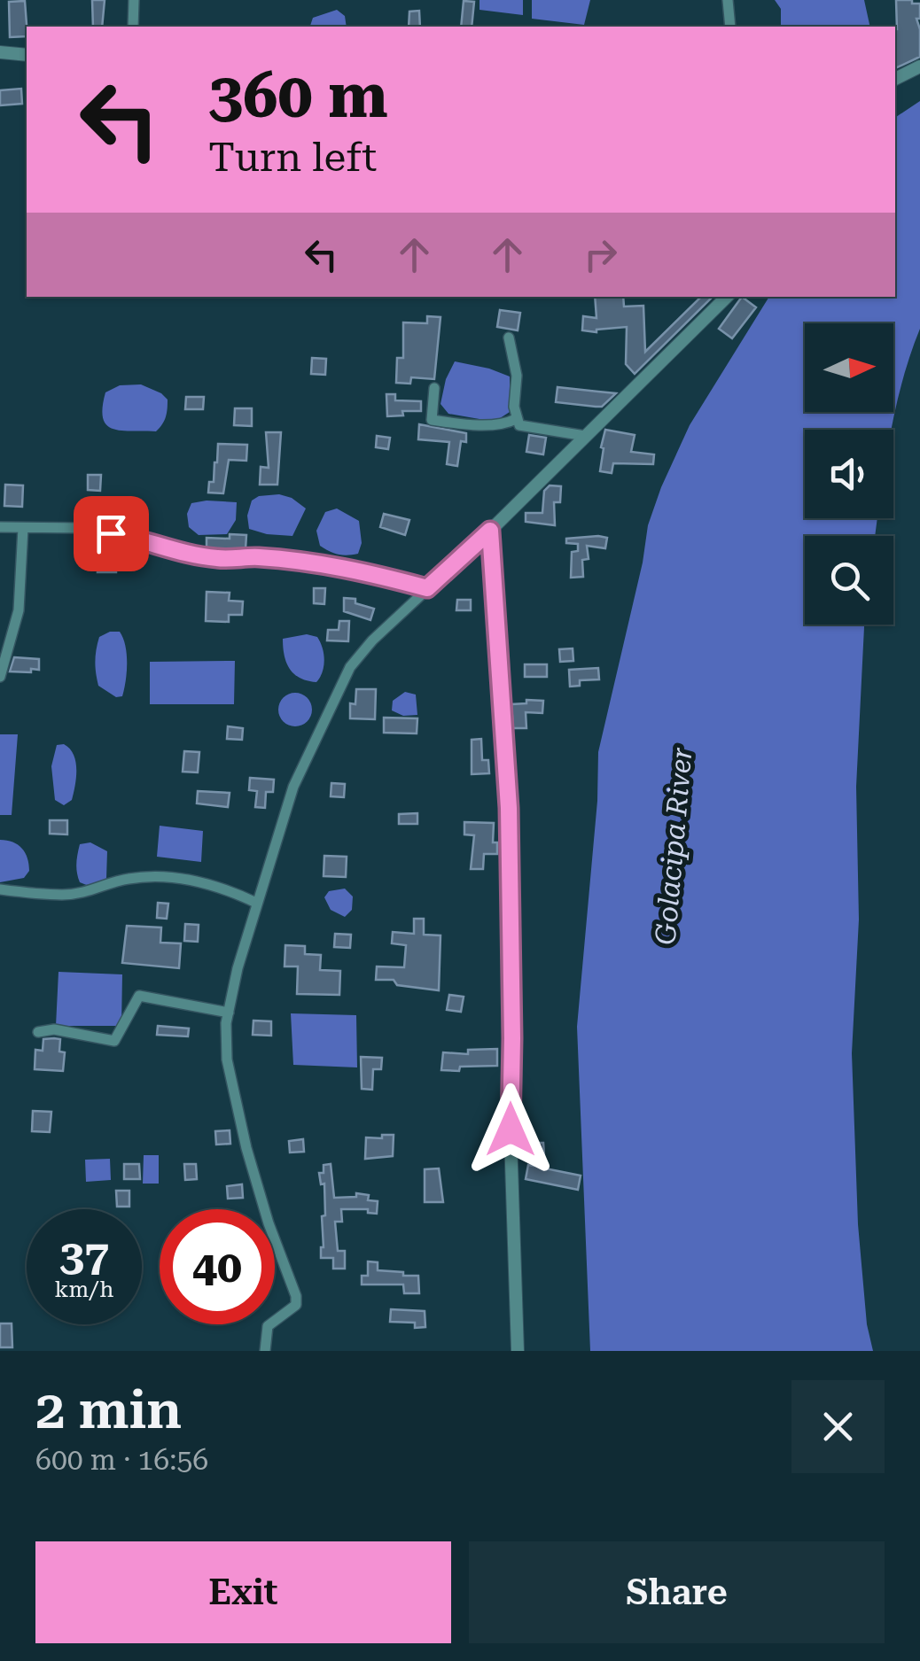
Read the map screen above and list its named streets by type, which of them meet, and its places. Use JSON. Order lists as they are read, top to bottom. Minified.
{"water":["Golacipa River"],"north":"right","page":{"turn":["360 m","Turn left"],"speed":"37 km/h","limit":"40","heading":["2 min","600 m · 16:56"],"buttons":["Exit","Share"]}}
